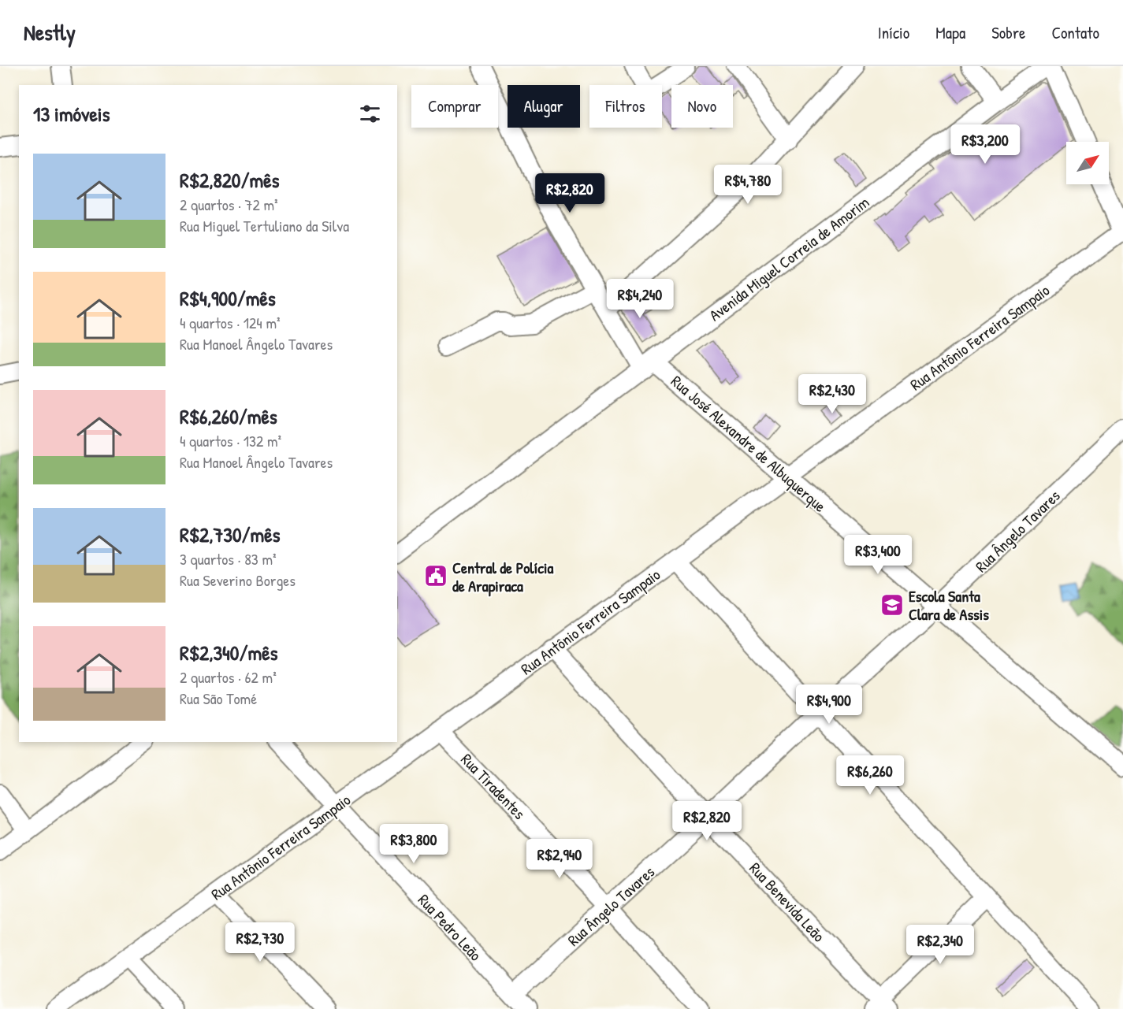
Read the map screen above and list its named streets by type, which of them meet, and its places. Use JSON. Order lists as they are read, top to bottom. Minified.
{"streets":{"street":["Avenida Miguel Correia de Amorim","Rua Antônio Ferreira Sampaio","Rua José Alexandre de Albuquerque","Rua Ângelo Tavares","Rua Tiradentes","Rua Benevida Leão","Rua Pedro Leão"]},"crossings":[["Avenida Miguel Correia de Amorim","Rua José Alexandre de Albuquerque"],["Rua Antônio Ferreira Sampaio","Rua José Alexandre de Albuquerque"],["Rua Antônio Ferreira Sampaio","Rua Tiradentes"],["Rua Antônio Ferreira Sampaio","Rua Benevida Leão"],["Rua Antônio Ferreira Sampaio","Rua Pedro Leão"],["Rua José Alexandre de Albuquerque","Rua Ângelo Tavares"],["Rua Ângelo Tavares","Rua Tiradentes"],["Rua Ângelo Tavares","Rua Benevida Leão"],["Rua Ângelo Tavares","Rua Pedro Leão"]],"places":{"public building":["Central de Polícia de Arapiraca"],"school or university":["Escola Santa Clara de Assis"]},"north":"top right","page":{"header":"Nestly","nav":["Início","Mapa","Sobre","Contato"],"chip":["Comprar","Alugar","Filtros","Novo"],"heading":"13 imóveis","price":["R$3,200","R$4,780","R$2,820","R$4,240","R$2,430","R$3,400","R$4,900","R$6,260","R$2,820","R$3,800","R$2,940","R$2,730","R$2,340"],"list":[{"name":"R$2,820/mês","note":"2 quartos · 72 m² · Rua Miguel Tertuliano da Silva"},{"name":"R$4,900/mês","note":"4 quartos · 124 m² · Rua Manoel Ângelo Tavares"},{"name":"R$6,260/mês","note":"4 quartos · 132 m² · Rua Manoel Ângelo Tavares"},{"name":"R$2,730/mês","note":"3 quartos · 83 m² · Rua Severino Borges"},{"name":"R$2,340/mês","note":"2 quartos · 62 m² · Rua São Tomé"}]}}
